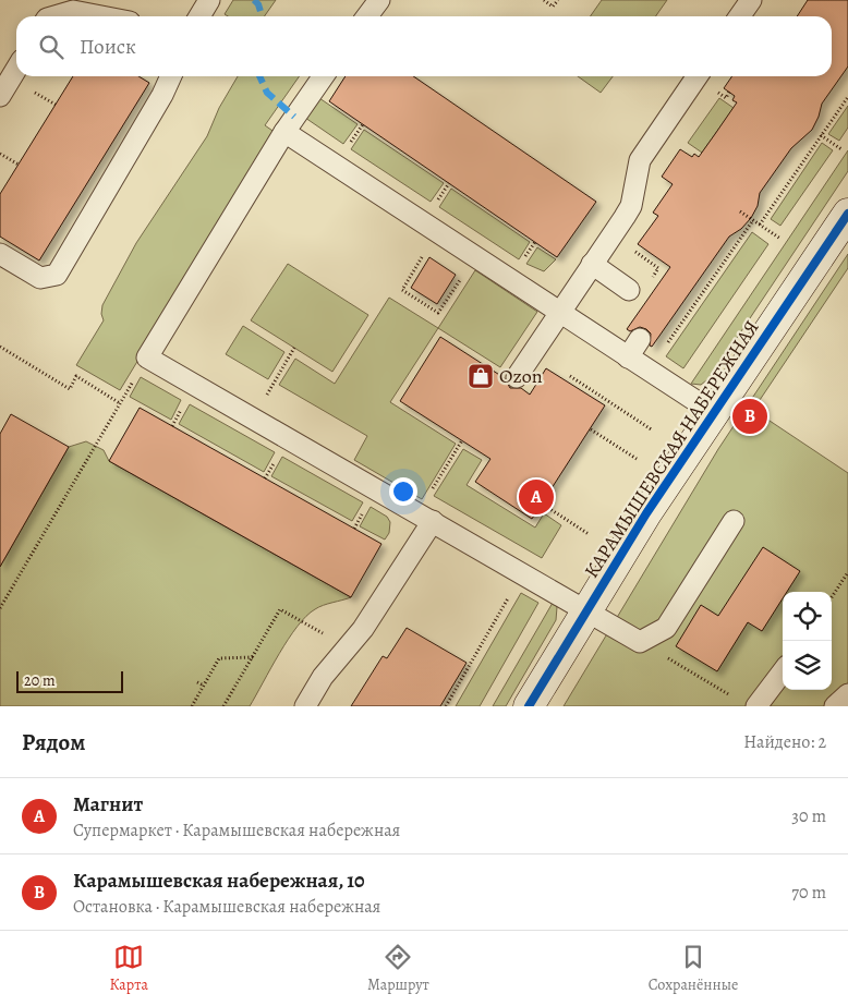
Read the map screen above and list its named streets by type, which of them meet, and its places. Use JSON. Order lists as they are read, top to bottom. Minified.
{"streets":{"street":["КАРАМЫШЕВСКАЯ НАБЕРЕЖНАЯ"]},"places":{"shop":["Ozon"]},"scale_bar":"20 m","page":{"search":"Поиск","pins":["B","A"],"scale":"20 m","heading":["Рядом","Найдено: 2"],"list":[{"mark":"A","name":"Магнит","note":"Супермаркет · Карамышевская набережная","value":"30 m"},{"mark":"B","name":"Карамышевская набережная, 10","note":"Остановка · Карамышевская набережная","value":"70 m"}],"nav":["Карта","Маршрут","Сохранённые"]}}
